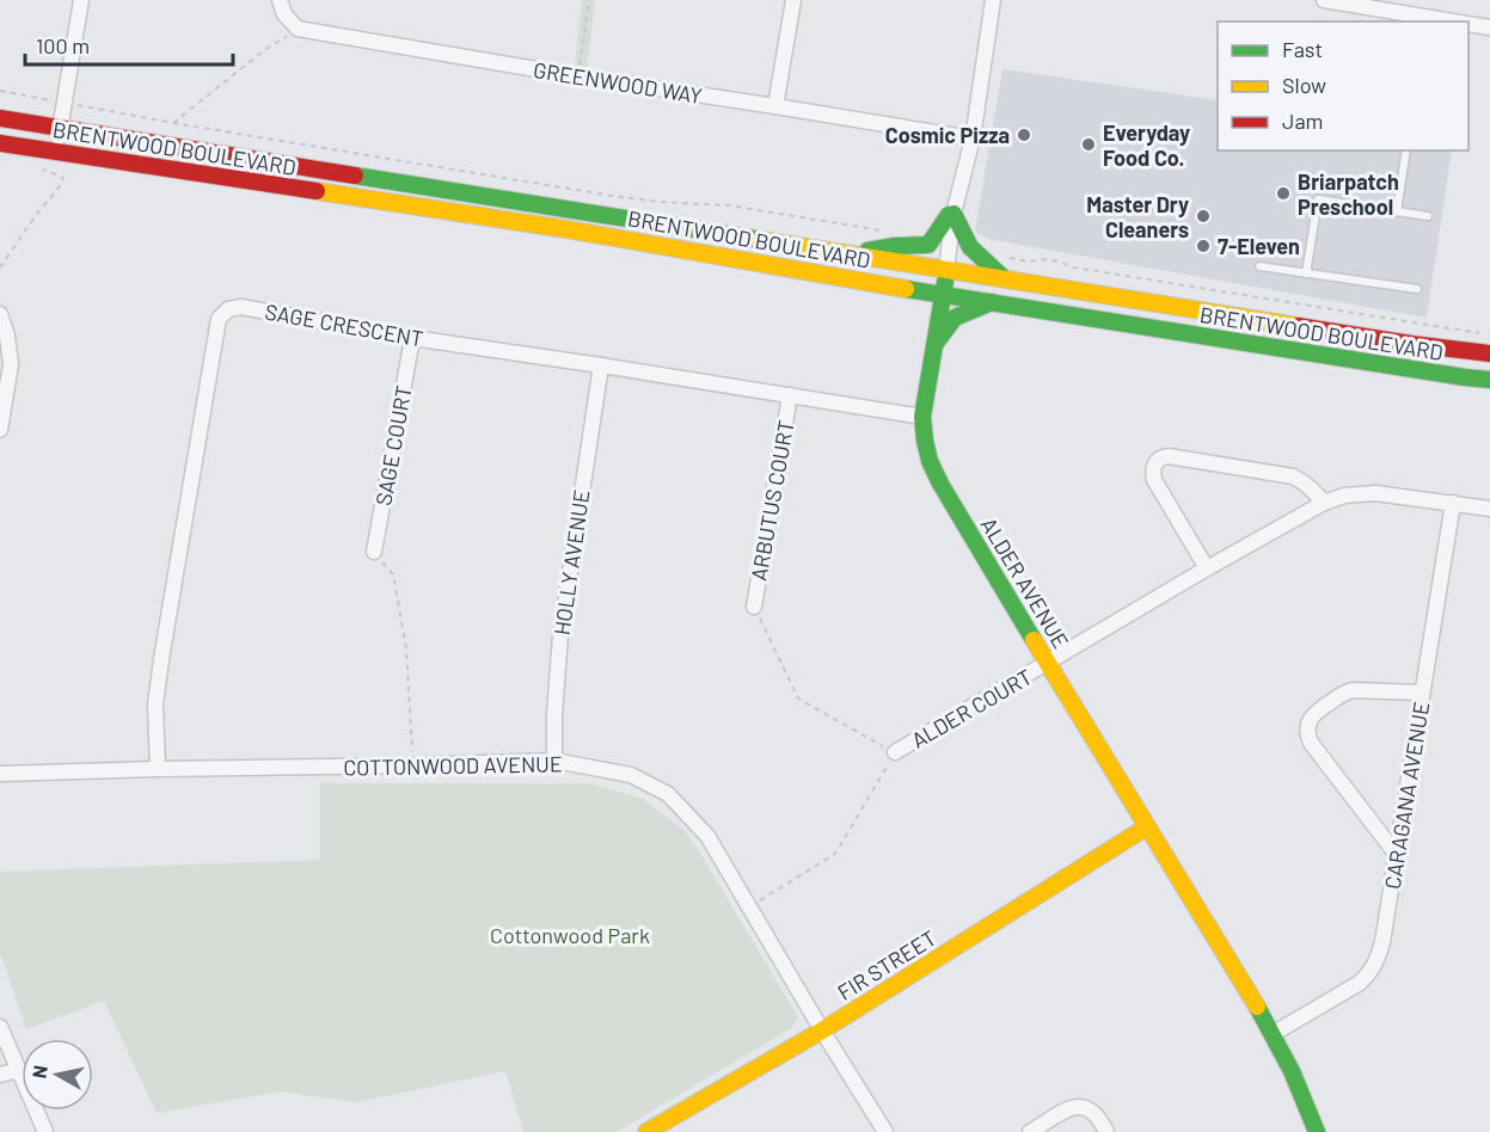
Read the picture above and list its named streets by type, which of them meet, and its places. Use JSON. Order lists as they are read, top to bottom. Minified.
{"streets":{"main road":["BRENTWOOD BOULEVARD","ALDER AVENUE","FIR STREET"],"street":["GREENWOOD WAY","SAGE CRESCENT","SAGE COURT","ARBUTUS COURT","HOLLY AVENUE","ALDER COURT","COTTONWOOD AVENUE","CARAGANA AVENUE"]},"crossings":[["GREENWOOD WAY","ALDER AVENUE"],["BRENTWOOD BOULEVARD","ALDER AVENUE"],["SAGE CRESCENT","SAGE COURT"],["SAGE CRESCENT","ARBUTUS COURT"],["SAGE CRESCENT","HOLLY AVENUE"],["SAGE CRESCENT","ALDER AVENUE"],["SAGE CRESCENT","COTTONWOOD AVENUE"],["HOLLY AVENUE","COTTONWOOD AVENUE"],["ALDER AVENUE","ALDER COURT"],["ALDER AVENUE","CARAGANA AVENUE"],["ALDER AVENUE","FIR STREET"],["ALDER COURT","CARAGANA AVENUE"],["COTTONWOOD AVENUE","FIR STREET"]],"parks":["Cottonwood Park"],"places":["Cosmic Pizza","Everyday Food Co.","Briarpatch Preschool","Master Dry Cleaners","7-Eleven"],"legend":["Fast","Slow","Jam"],"scale_bar":"100 m","north":"left"}
